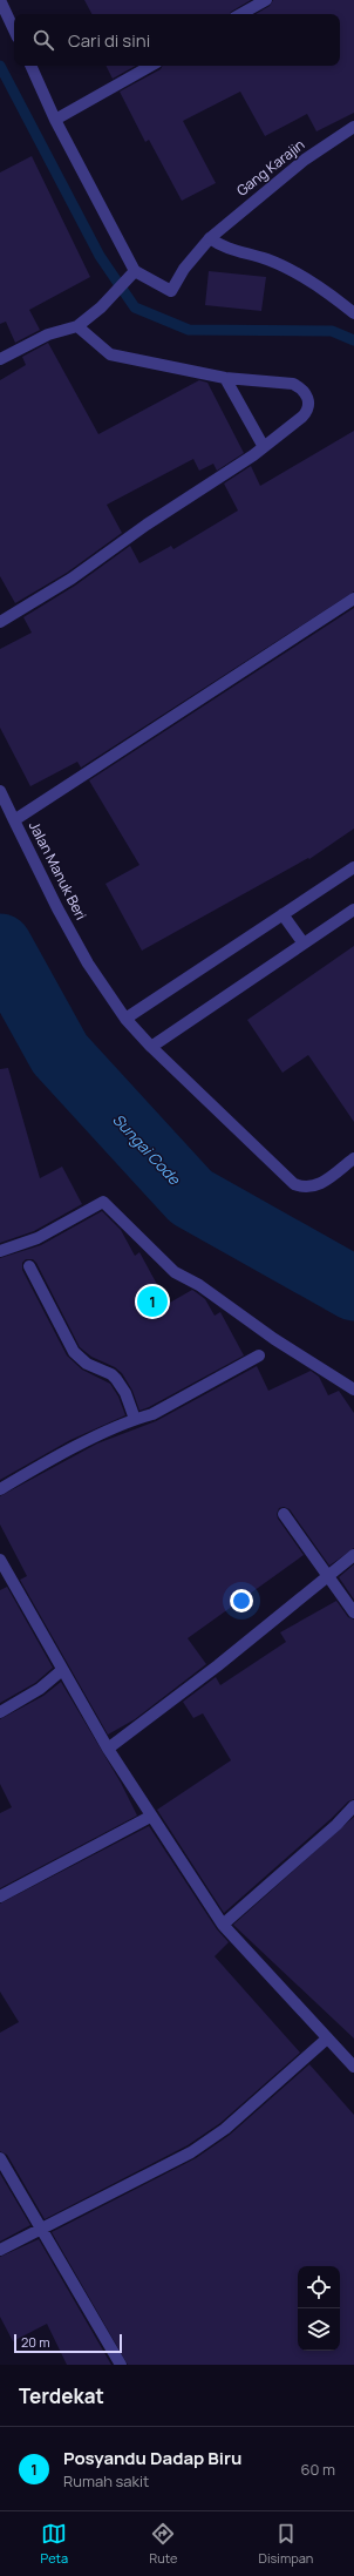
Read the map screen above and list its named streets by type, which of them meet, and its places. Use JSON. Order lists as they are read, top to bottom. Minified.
{"streets":{"street":["Gang Karajin","Jalan Manuk Beri"]},"water":["Sungai Code"],"scale_bar":"20 m","page":{"search":"Cari di sini","pins":"1","scale":"20 m","heading":"Terdekat","list":[{"mark":"1","name":"Posyandu Dadap Biru","note":"Rumah sakit","value":"60 m"}],"nav":["Peta","Rute","Disimpan"]}}
